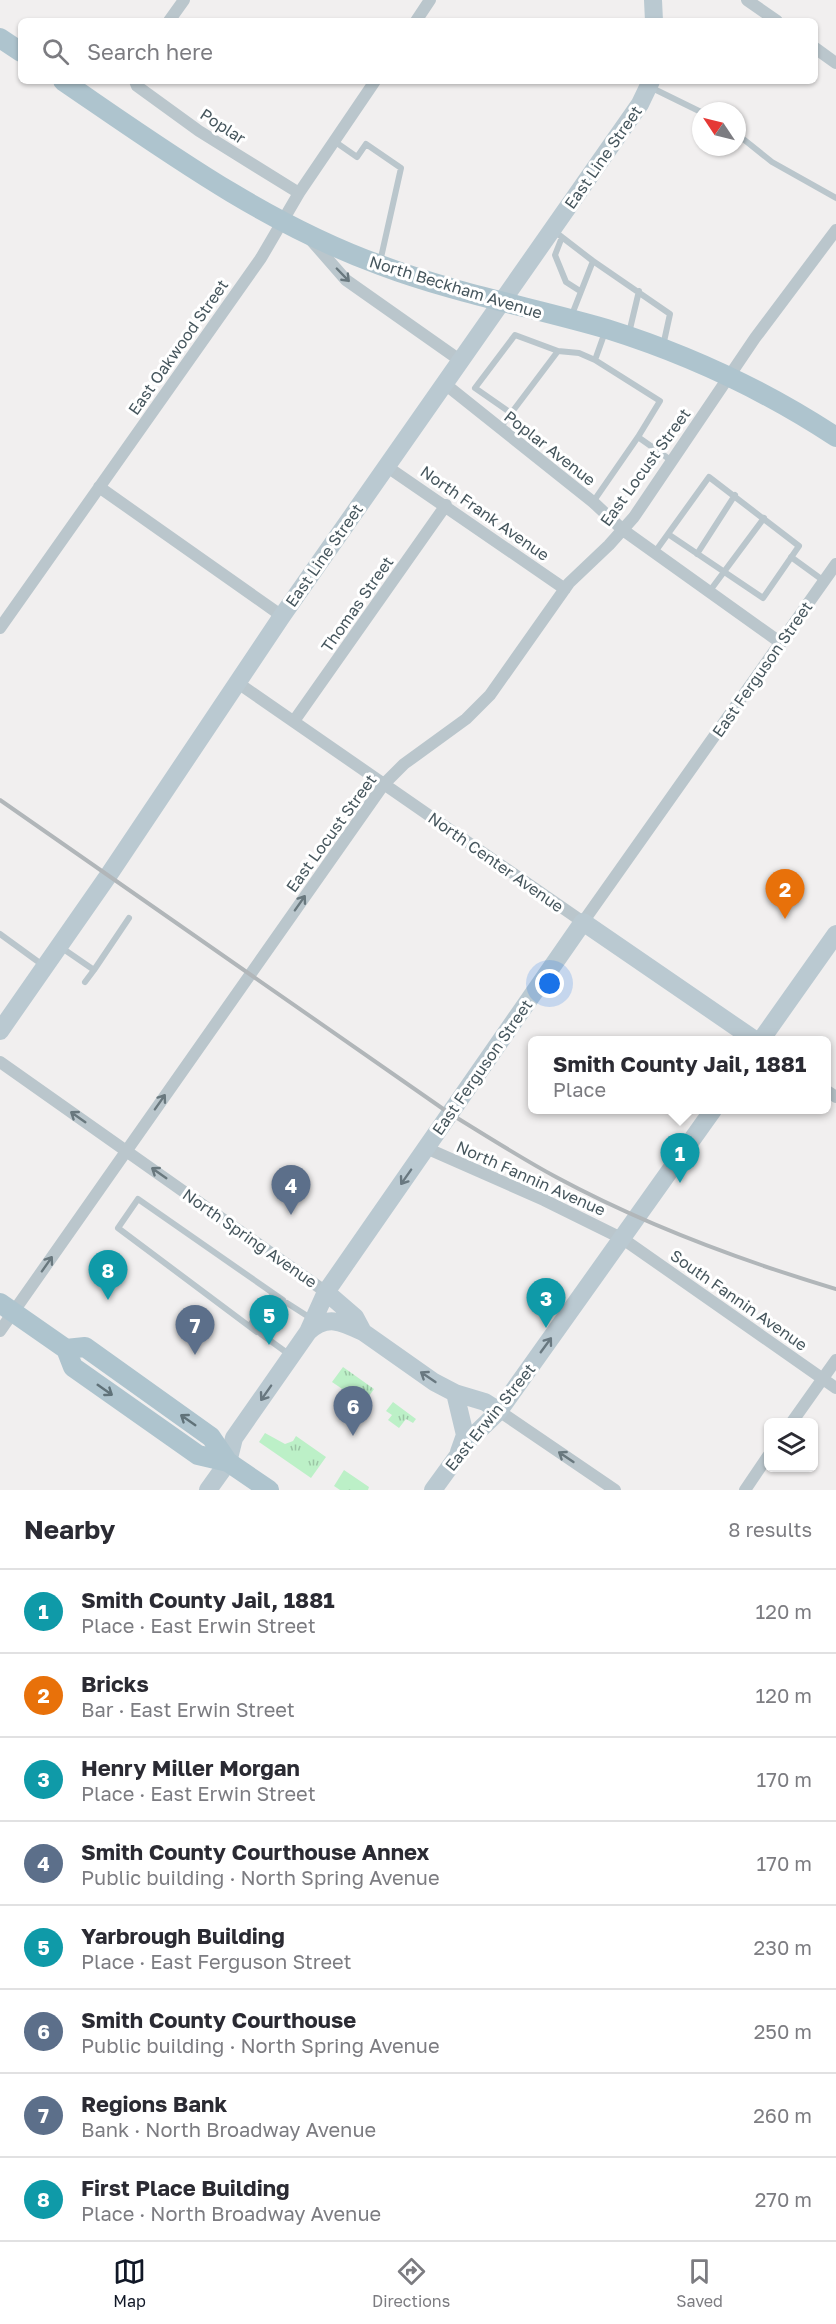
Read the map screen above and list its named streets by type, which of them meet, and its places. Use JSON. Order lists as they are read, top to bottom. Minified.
{"streets":{"main road":["East Line Street","North Beckham Avenue","East Ferguson Street","North Center Avenue","North Spring Avenue","East Erwin Street"],"street":["Poplar","East Oakwood Street","Poplar Avenue","East Locust Street","North Frank Avenue","Thomas Street","North Fannin Avenue","South Fannin Avenue"]},"crossings":[["Poplar","East Oakwood Street"],["East Line Street","North Beckham Avenue"],["East Line Street","Poplar Avenue"],["East Line Street","North Frank Avenue"],["East Line Street","North Center Avenue"],["North Beckham Avenue","East Oakwood Street"],["North Beckham Avenue","East Locust Street"],["Poplar Avenue","East Locust Street"],["Poplar Avenue","East Ferguson Street"],["East Locust Street","North Frank Avenue"],["East Locust Street","North Center Avenue"],["East Locust Street","North Spring Avenue"],["North Frank Avenue","Thomas Street"],["Thomas Street","North Center Avenue"],["East Ferguson Street","North Center Avenue"],["East Ferguson Street","North Fannin Avenue"],["East Ferguson Street","North Spring Avenue"],["North Fannin Avenue","South Fannin Avenue"],["North Fannin Avenue","East Erwin Street"],["North Spring Avenue","East Erwin Street"],["South Fannin Avenue","East Erwin Street"]],"one_way":["East Locust Street","North Spring Avenue","East Erwin Street"],"north":"top left","page":{"search":"Search here","pins":["2","1","4","8","3","5","7","6"],"popup":["Smith County Jail, 1881","Place"],"heading":["Nearby","8 results"],"list":[{"mark":"1","name":"Smith County Jail, 1881","note":"Place · East Erwin Street","value":"120 m"},{"mark":"2","name":"Bricks","note":"Bar · East Erwin Street","value":"120 m"},{"mark":"3","name":"Henry Miller Morgan","note":"Place · East Erwin Street","value":"170 m"},{"mark":"4","name":"Smith County Courthouse Annex","note":"Public building · North Spring Avenue","value":"170 m"},{"mark":"5","name":"Yarbrough Building","note":"Place · East Ferguson Street","value":"230 m"},{"mark":"6","name":"Smith County Courthouse","note":"Public building · North Spring Avenue","value":"250 m"},{"mark":"7","name":"Regions Bank","note":"Bank · North Broadway Avenue","value":"260 m"},{"mark":"8","name":"First Place Building","note":"Place · North Broadway Avenue","value":"270 m"}],"nav":["Map","Directions","Saved"]}}
